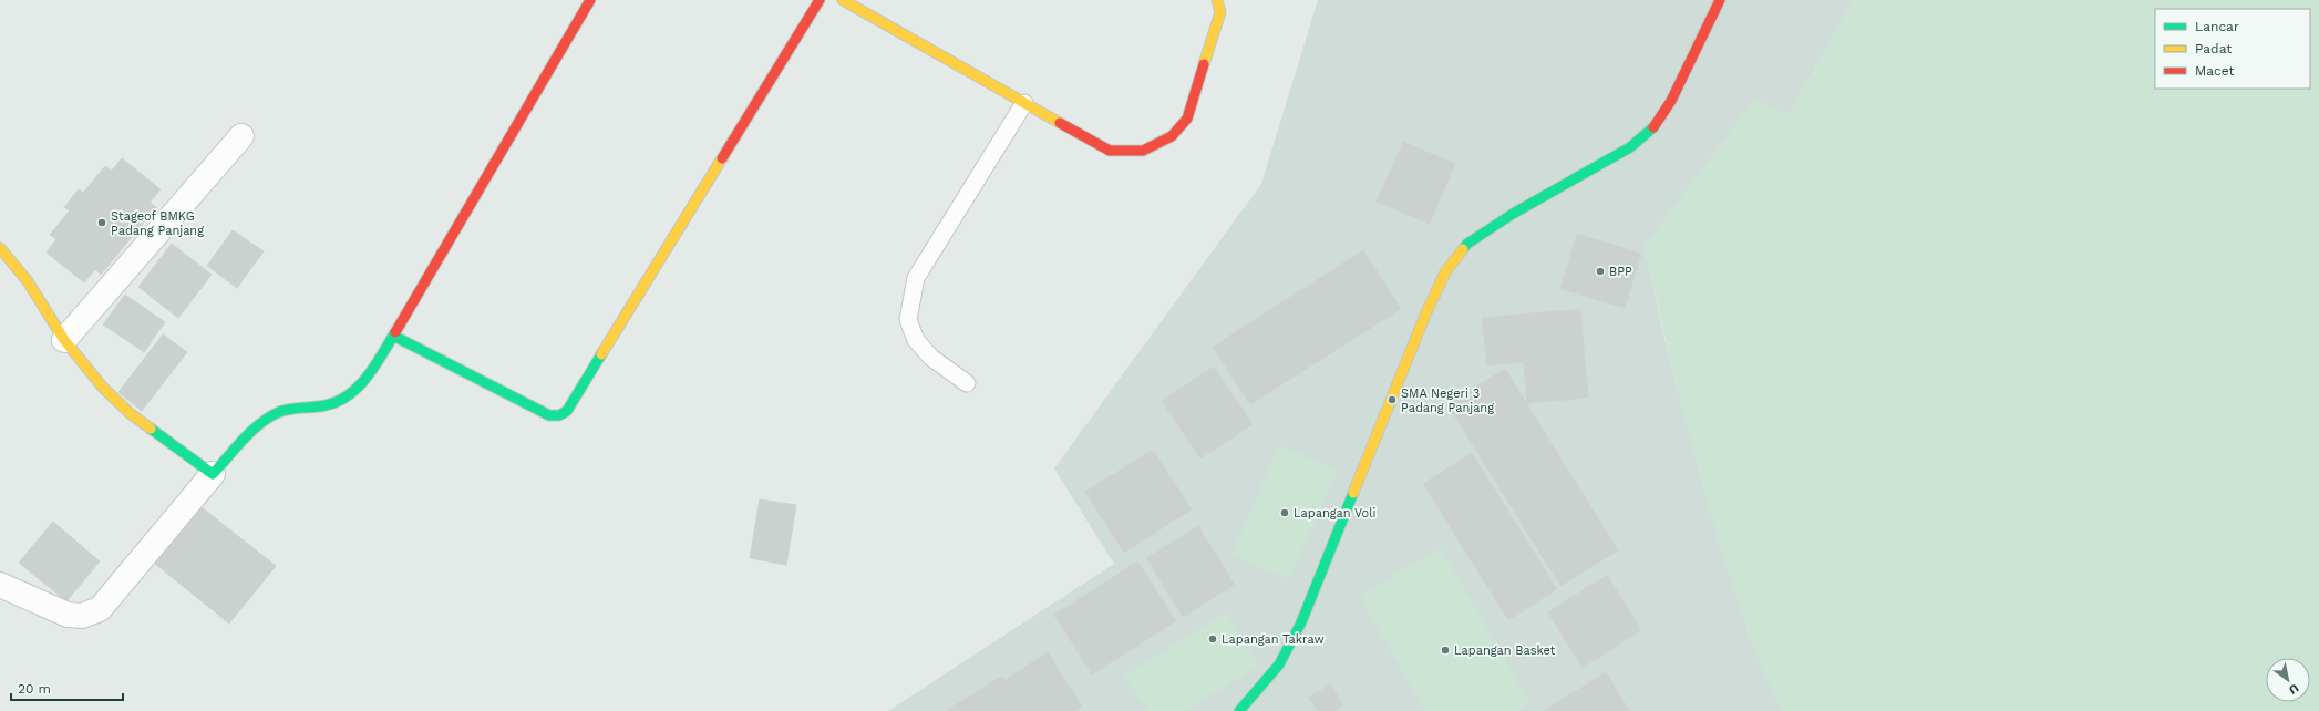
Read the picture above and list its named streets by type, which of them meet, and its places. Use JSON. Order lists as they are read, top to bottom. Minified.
{"places":["Stageof BMKG Padang Panjang","BPP","SMA Negeri 3 Padang Panjang","Lapangan Voli","Lapangan Takraw","Lapangan Basket"],"legend":["Lancar","Padat","Macet"],"scale_bar":"20 m","north":"bottom right"}
